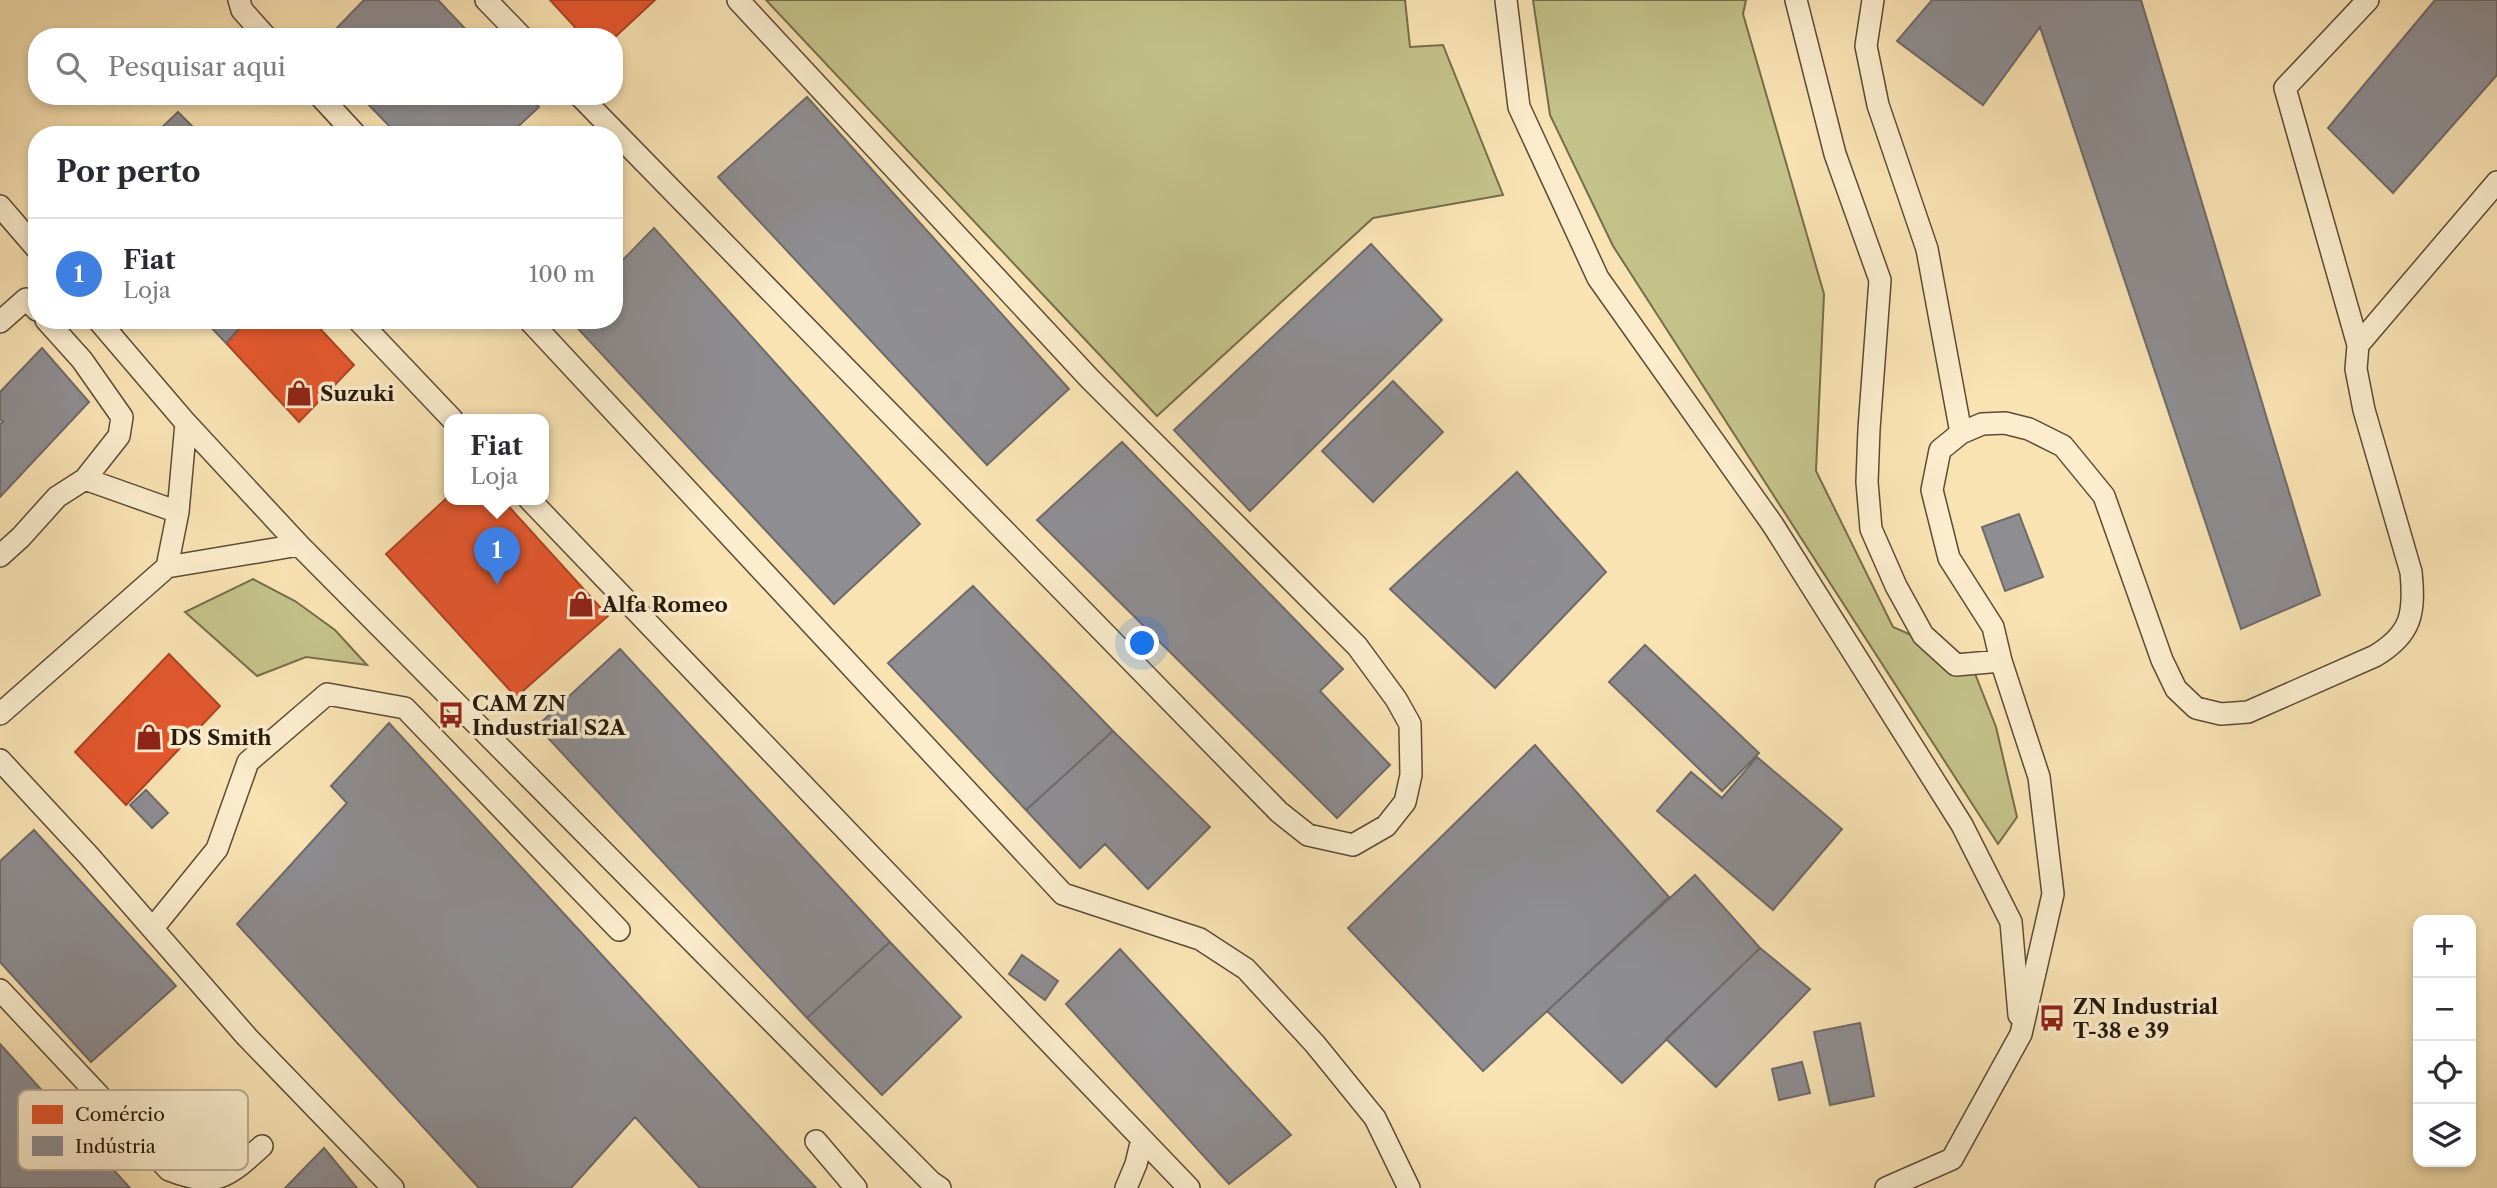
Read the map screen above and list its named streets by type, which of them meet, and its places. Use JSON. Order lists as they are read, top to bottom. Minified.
{"places":{"shop":["Suzuki","Alfa Romeo","DS Smith"],"bus stop":["CAM ZN Industrial S2A","ZN Industrial T-38 e 39"]},"legend":["Comércio","Indústria"],"page":{"search":"Pesquisar aqui","heading":"Por perto","list":[{"mark":"1","name":"Fiat","note":"Loja","value":"100 m"}],"popup":["Fiat","Loja"],"pins":"1","map_buttons":["+","−"]}}
